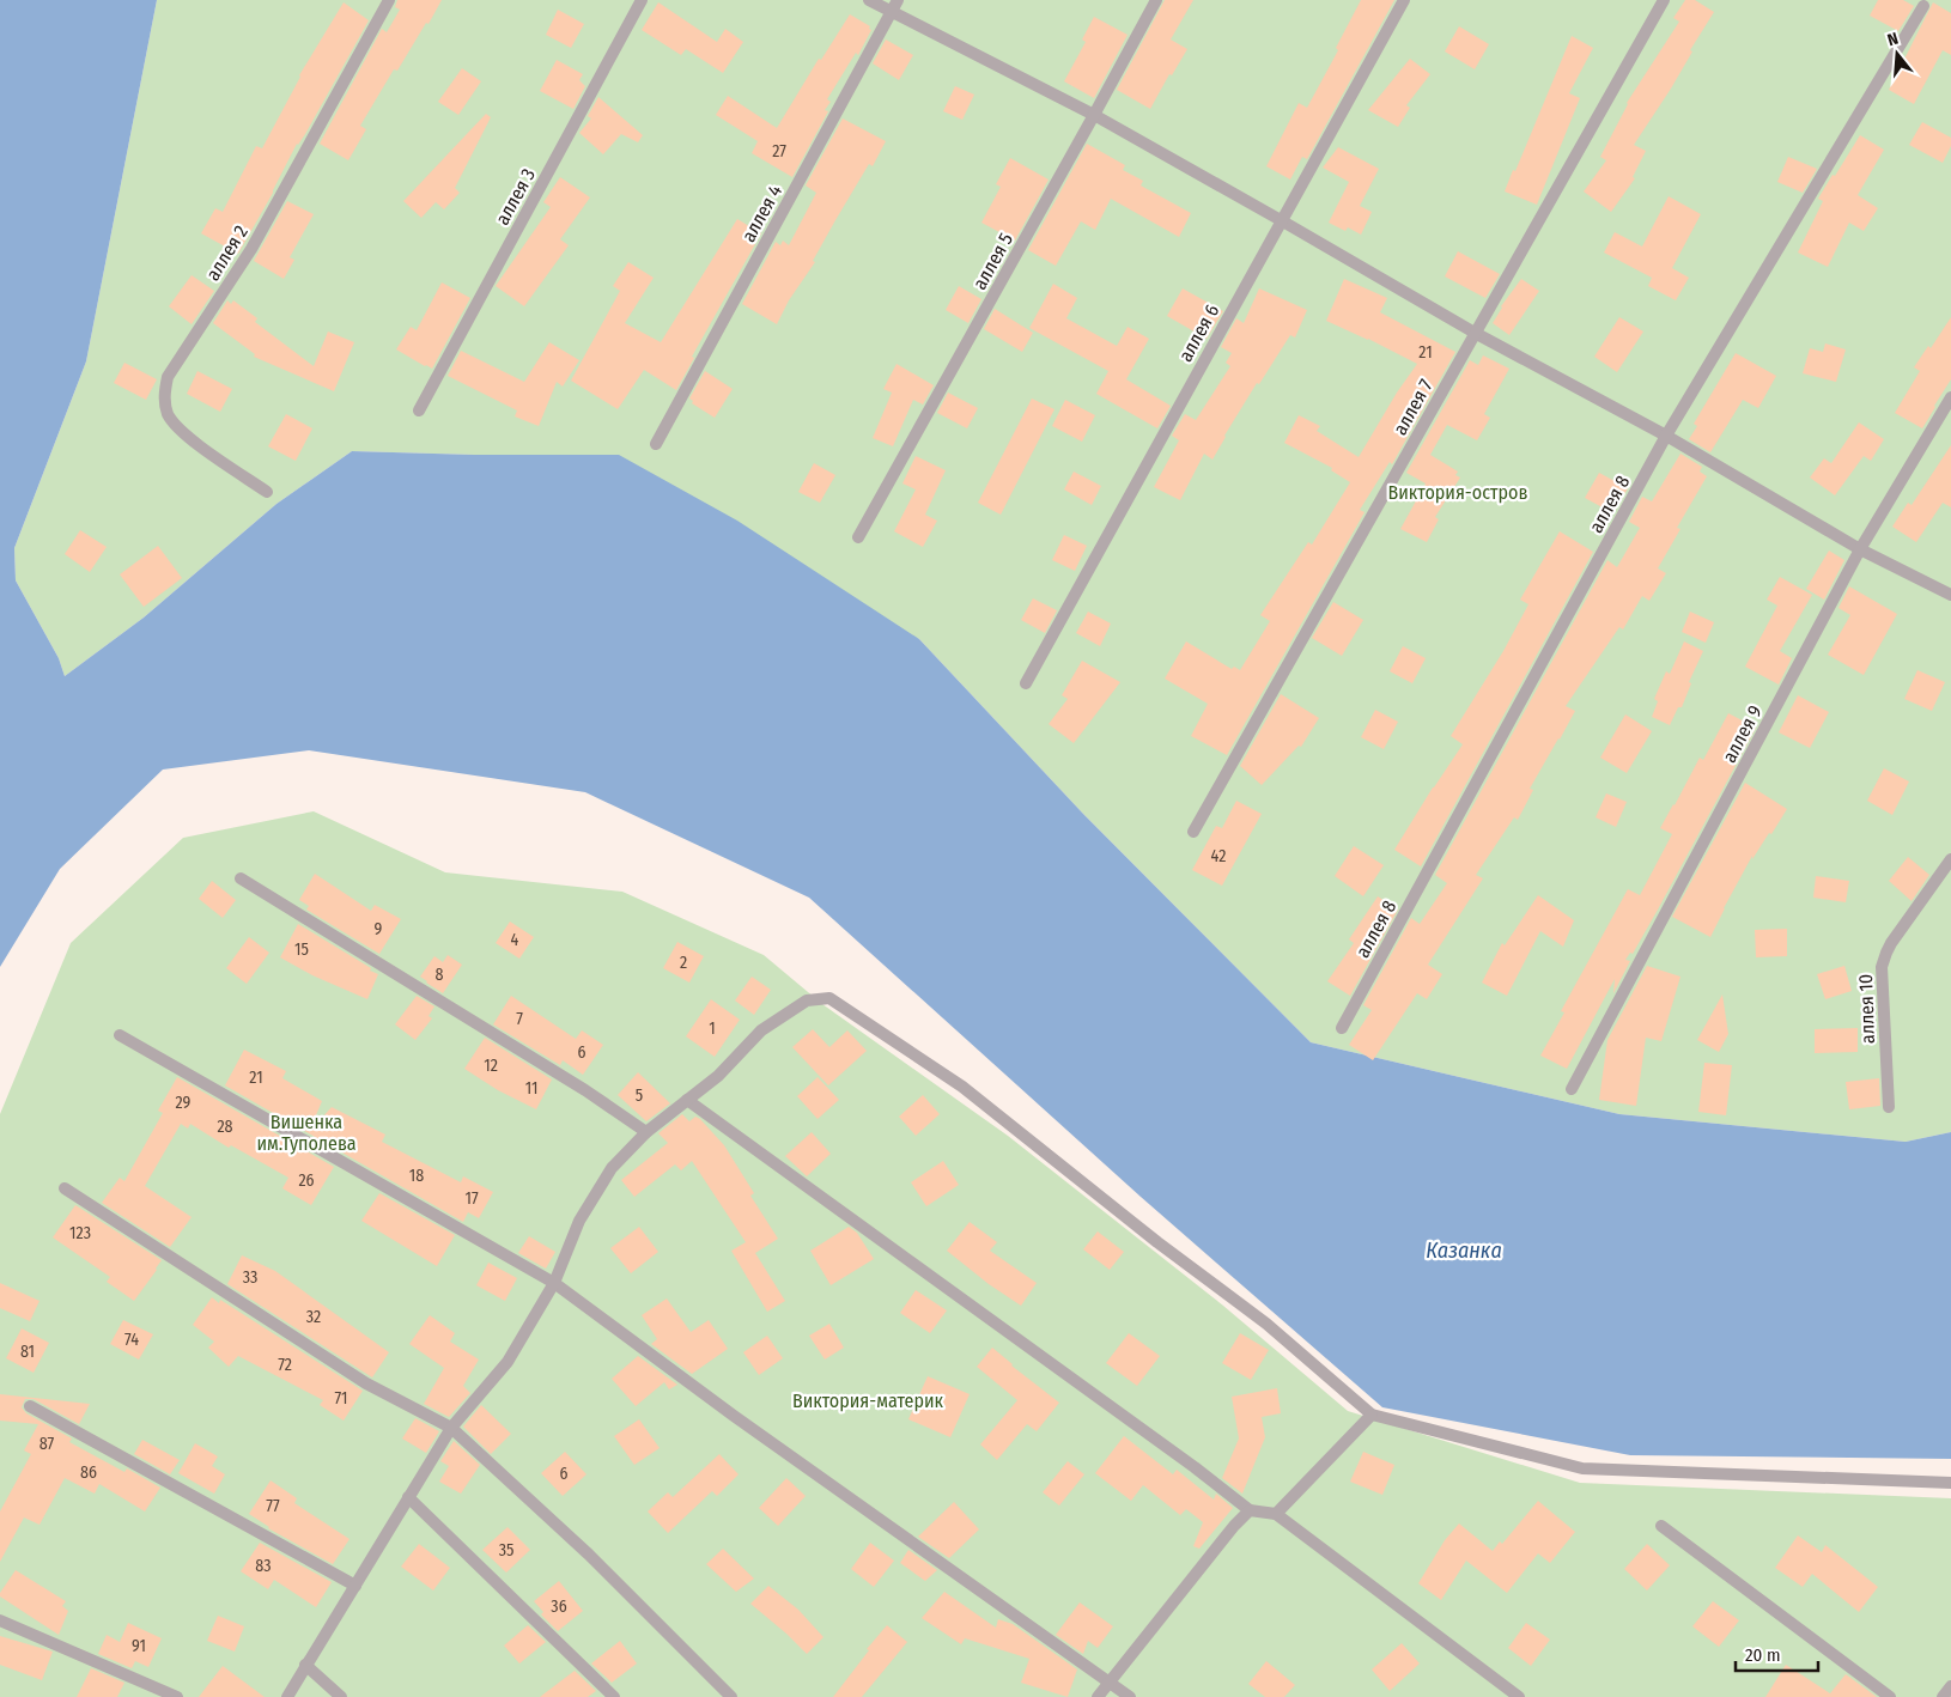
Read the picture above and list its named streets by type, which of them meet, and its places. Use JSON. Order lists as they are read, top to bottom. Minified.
{"streets":{"lane":["аллея 3","аллея 4","аллея 2","аллея 5","аллея 6","аллея 7","аллея 8","аллея 9","аллея 10"]},"water":["Казанка"],"parks":["Виктория-остров","Вишенка им.Туполева","Виктория-материк"],"house_numbers":["27","21","42","9","4","15","2","8","7","1","6","12","21","11","5","29","28","18","26","17","123","33","32","74","81","72","71","87","86","6","77","35","83","36","91"],"scale_bar":"20 m","north":"top"}
